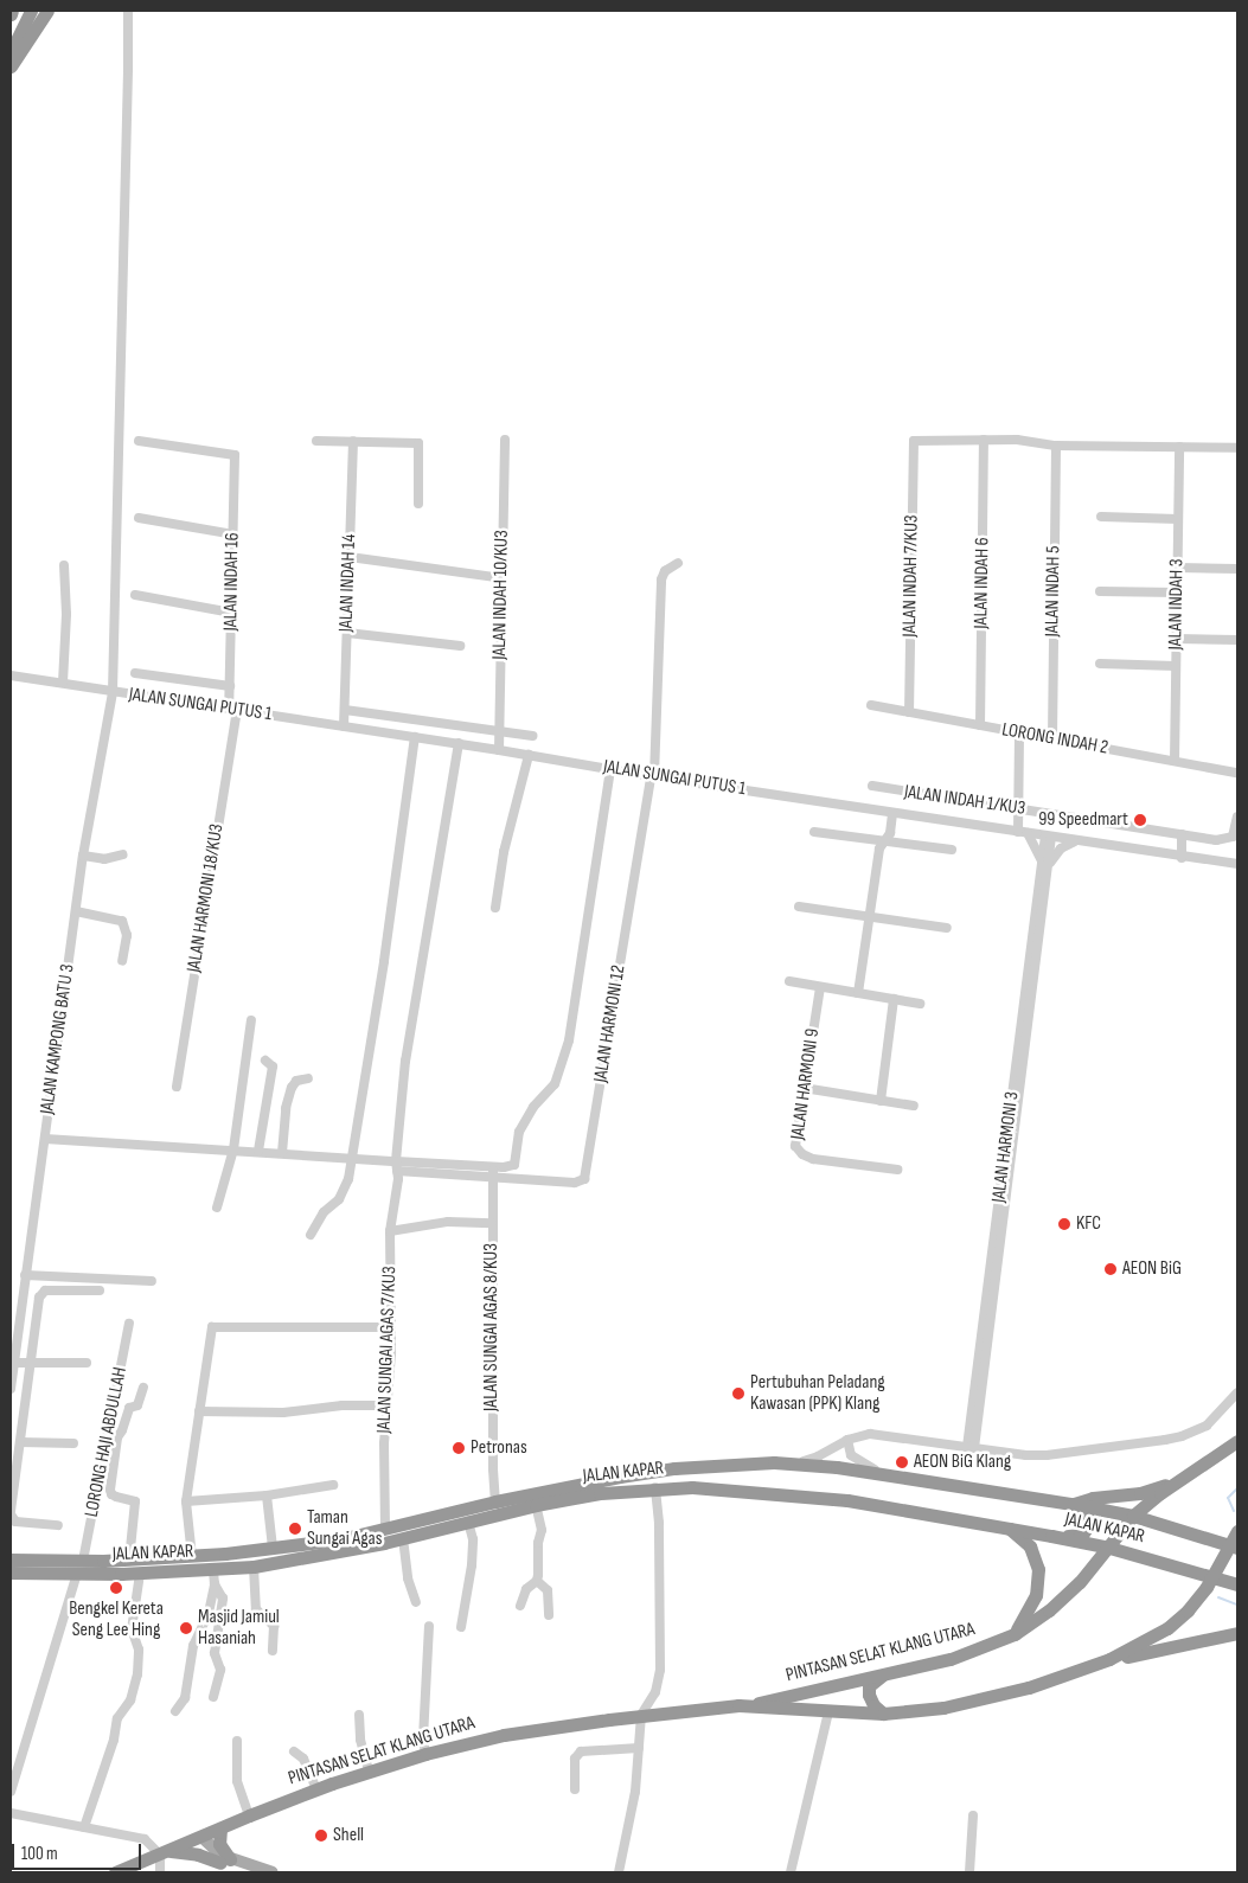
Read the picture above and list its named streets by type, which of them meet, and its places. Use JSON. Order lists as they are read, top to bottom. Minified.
{"streets":{"highway":["JALAN KAPAR","PINTASAN SELAT KLANG UTARA"],"street":["JALAN INDAH 7/KU3","JALAN INDAH 16","JALAN INDAH 14","JALAN INDAH 6","JALAN INDAH 5","JALAN INDAH 10/KU3","JALAN INDAH 3","JALAN SUNGAI PUTUS 1","LORONG INDAH 2","JALAN INDAH 1/KU3","JALAN HARMONI 18/KU3","JALAN HARMONI 12","JALAN KAMPONG BATU 3","JALAN HARMONI 9","JALAN HARMONI 3","JALAN SUNGAI AGAS 8/KU3","JALAN SUNGAI AGAS 7/KU3","LORONG HAJI ABDULLAH"]},"crossings":[["JALAN INDAH 7/KU3","JALAN INDAH 6"],["JALAN INDAH 7/KU3","LORONG INDAH 2"],["JALAN INDAH 16","JALAN SUNGAI PUTUS 1"],["JALAN INDAH 16","JALAN HARMONI 18/KU3"],["JALAN INDAH 14","JALAN SUNGAI PUTUS 1"],["JALAN INDAH 6","LORONG INDAH 2"],["JALAN INDAH 5","LORONG INDAH 2"],["JALAN INDAH 10/KU3","JALAN SUNGAI PUTUS 1"],["JALAN INDAH 3","LORONG INDAH 2"],["JALAN SUNGAI PUTUS 1","JALAN HARMONI 18/KU3"],["JALAN SUNGAI PUTUS 1","JALAN HARMONI 12"],["JALAN SUNGAI PUTUS 1","JALAN KAMPONG BATU 3"],["JALAN SUNGAI PUTUS 1","JALAN HARMONI 3"],["JALAN SUNGAI PUTUS 1","JALAN SUNGAI AGAS 7/KU3"],["JALAN HARMONI 12","JALAN SUNGAI AGAS 8/KU3"],["JALAN SUNGAI AGAS 8/KU3","JALAN KAPAR"],["JALAN SUNGAI AGAS 7/KU3","JALAN KAPAR"],["LORONG HAJI ABDULLAH","JALAN KAPAR"],["JALAN KAPAR","PINTASAN SELAT KLANG UTARA"]],"places":["99 Speedmart","KFC","AEON BiG","Pertubuhan Peladang Kawasan (PPK) Klang","Petronas","AEON BiG Klang","Taman Sungai Agas","Bengkel Kereta Seng Lee Hing","Masjid Jamiul Hasaniah","Shell"],"scale_bar":"100 m"}
